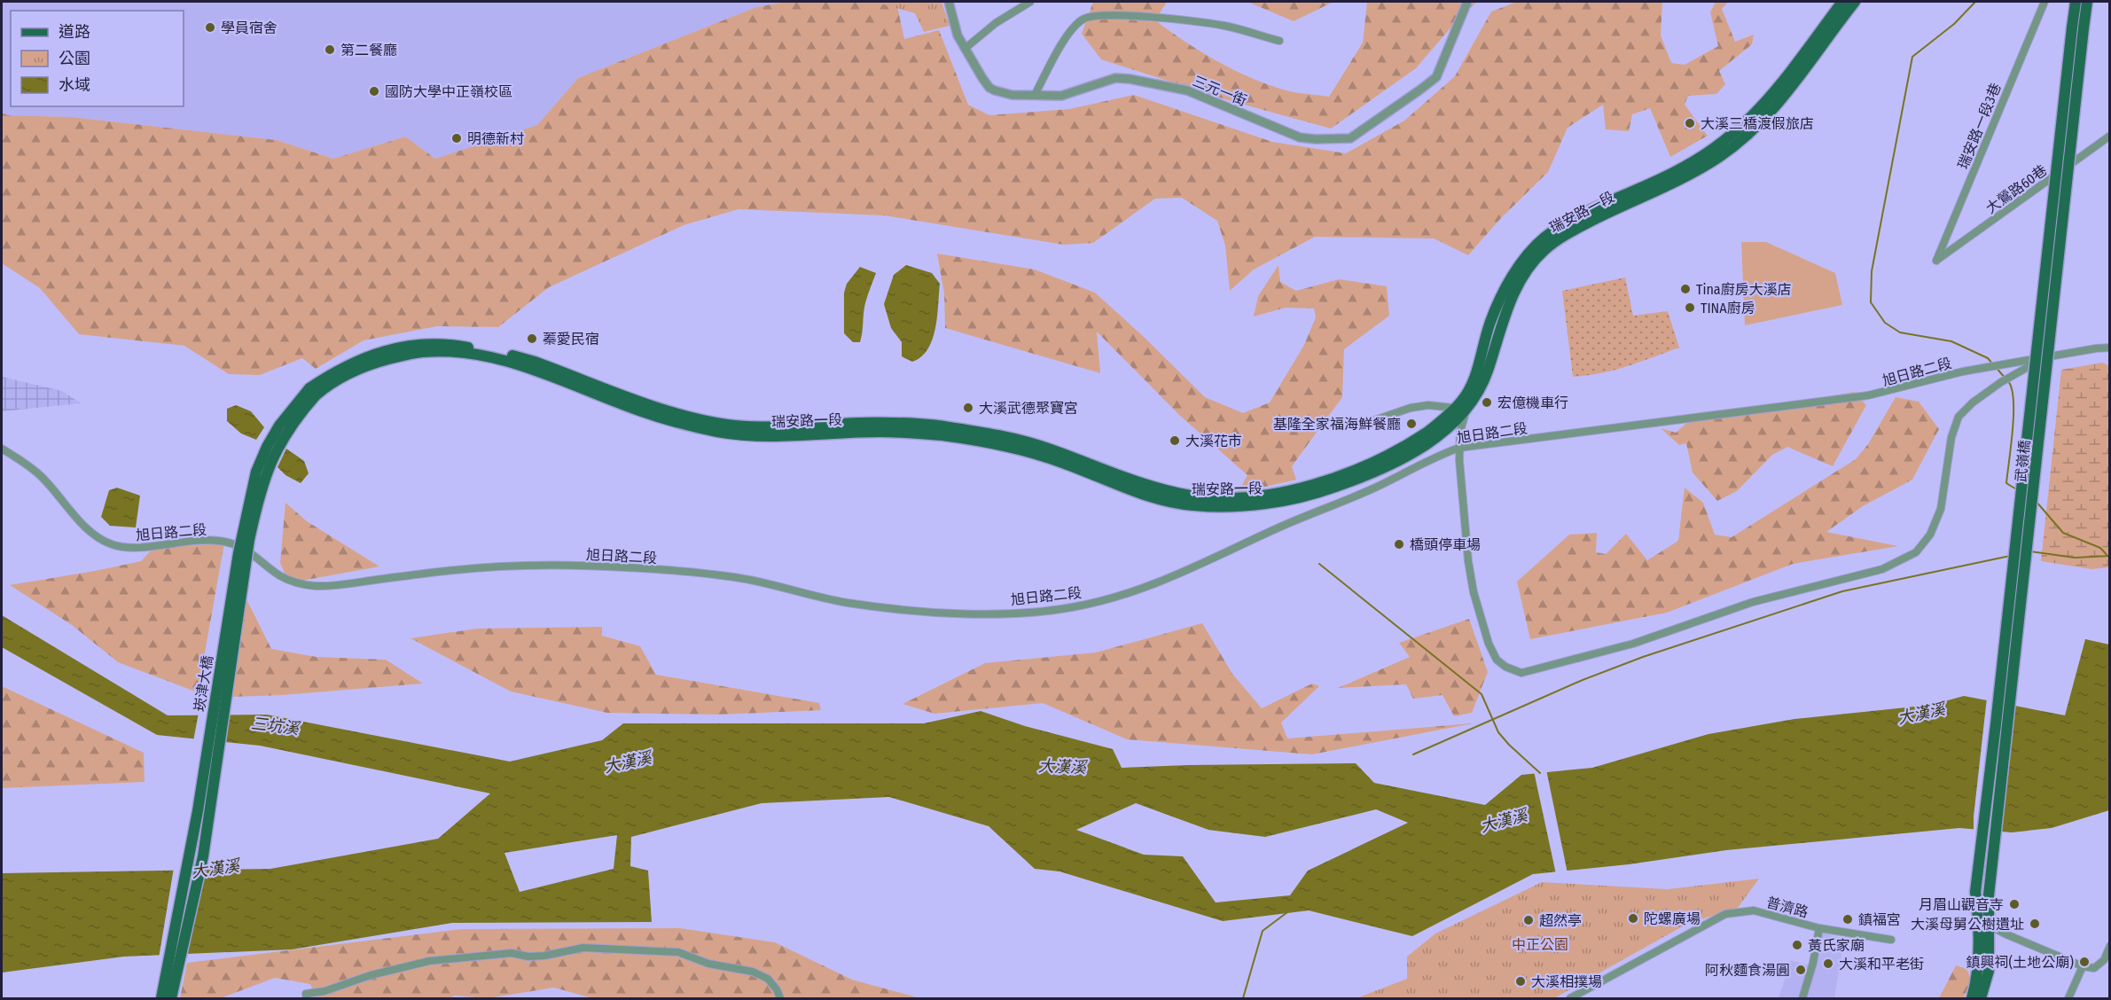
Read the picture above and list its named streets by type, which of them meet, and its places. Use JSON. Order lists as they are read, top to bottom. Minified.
{"streets":{"main road":["瑞安路一段","武嶺橋","崁津大橋"],"street":["三元一街","瑞安路一段3巷","大鶯路60巷","旭日路二段","普濟路"]},"crossings":[["瑞安路一段3巷","大鶯路60巷"],["瑞安路一段","崁津大橋"]],"water":["大漢溪","三坑溪"],"parks":["中正公園"],"places":["學員宿舍","第二餐廳","國防大學中正嶺校區","大溪三橋渡假旅店","明德新村","Tina廚房大溪店","TINA廚房","蓁愛民宿","宏億機車行","大溪武德聚寶宮","基隆全家福海鮮餐廳","大溪花市","橋頭停車場","月眉山觀音寺","陀螺廣場","鎮福宮","超然亭","大溪母舅公樹遺址","黃氏家廟","鎮興祠(土地公廟)","大溪和平老街","阿秋麵食湯圓","大溪相撲場"],"legend":["道路","公園","水域"]}
